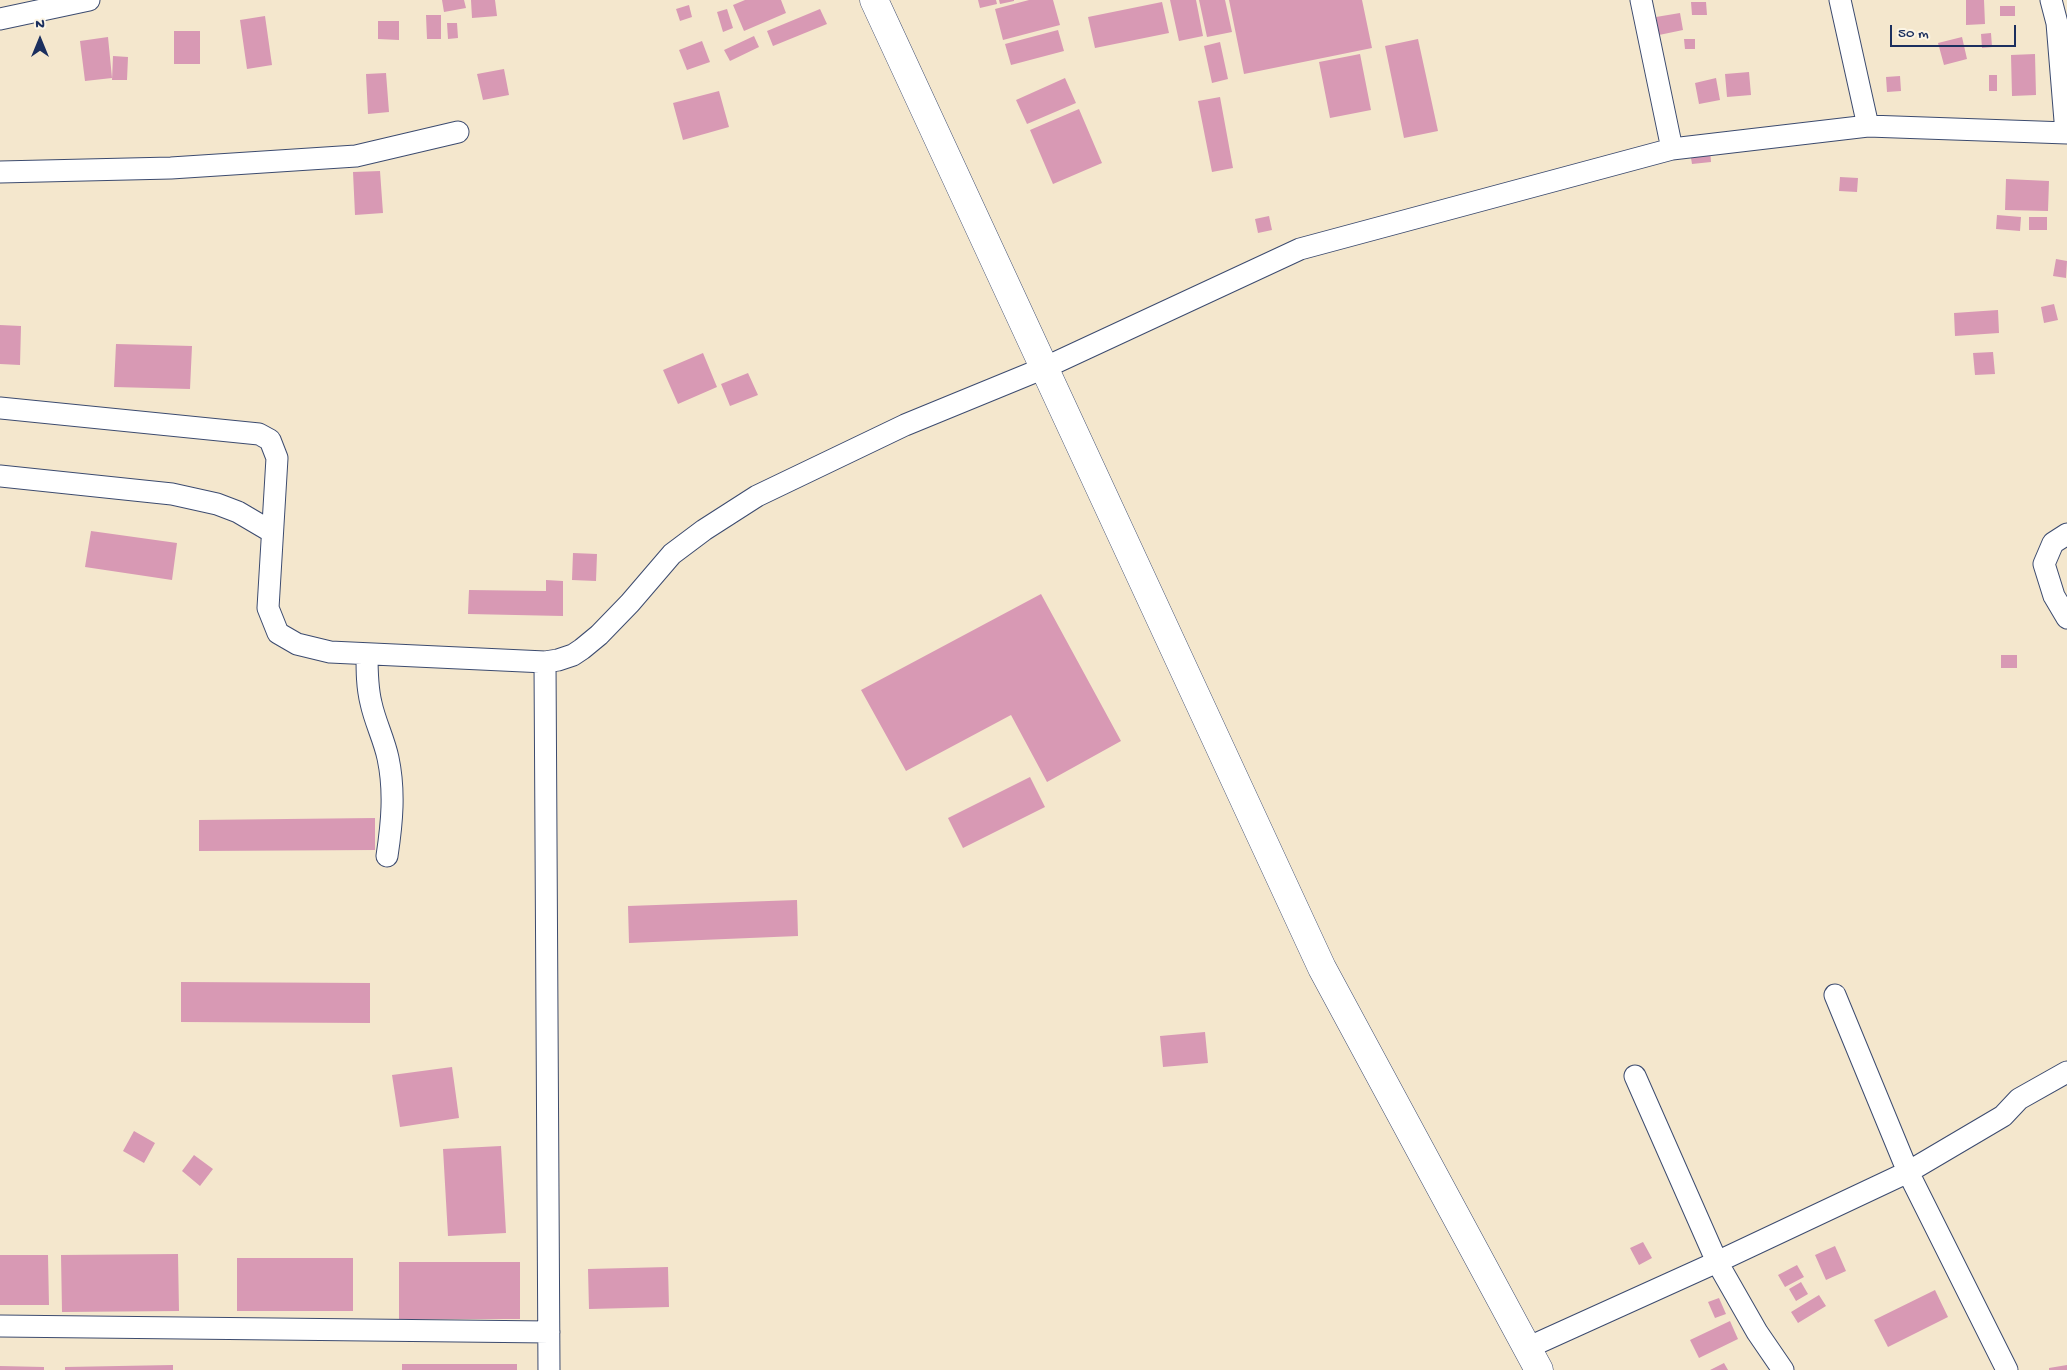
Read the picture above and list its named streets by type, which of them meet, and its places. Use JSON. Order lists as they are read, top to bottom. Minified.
{"scale_bar":"50 m","north":"top"}
